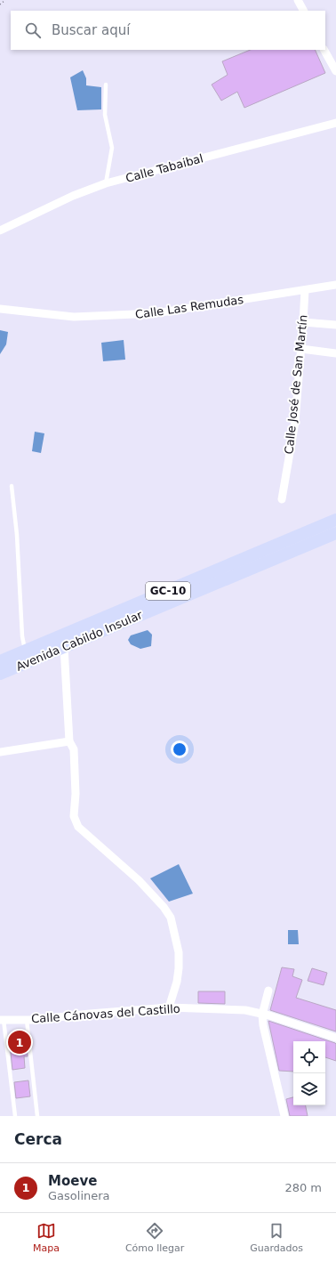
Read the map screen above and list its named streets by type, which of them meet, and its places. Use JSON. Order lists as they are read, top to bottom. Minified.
{"streets":{"main road":["GC-10","Avenida Cabildo Insular"],"street":["Calle Tabaibal","Calle Las Remudas","Calle José de San Martín","Calle Cánovas del Castillo"]},"crossings":[["Calle Las Remudas","Calle José de San Martín"]],"page":{"search":"Buscar aquí","pins":"1","heading":"Cerca","list":[{"mark":"1","name":"Moeve","note":"Gasolinera","value":"280 m"}],"nav":["Mapa","Cómo llegar","Guardados"]}}
